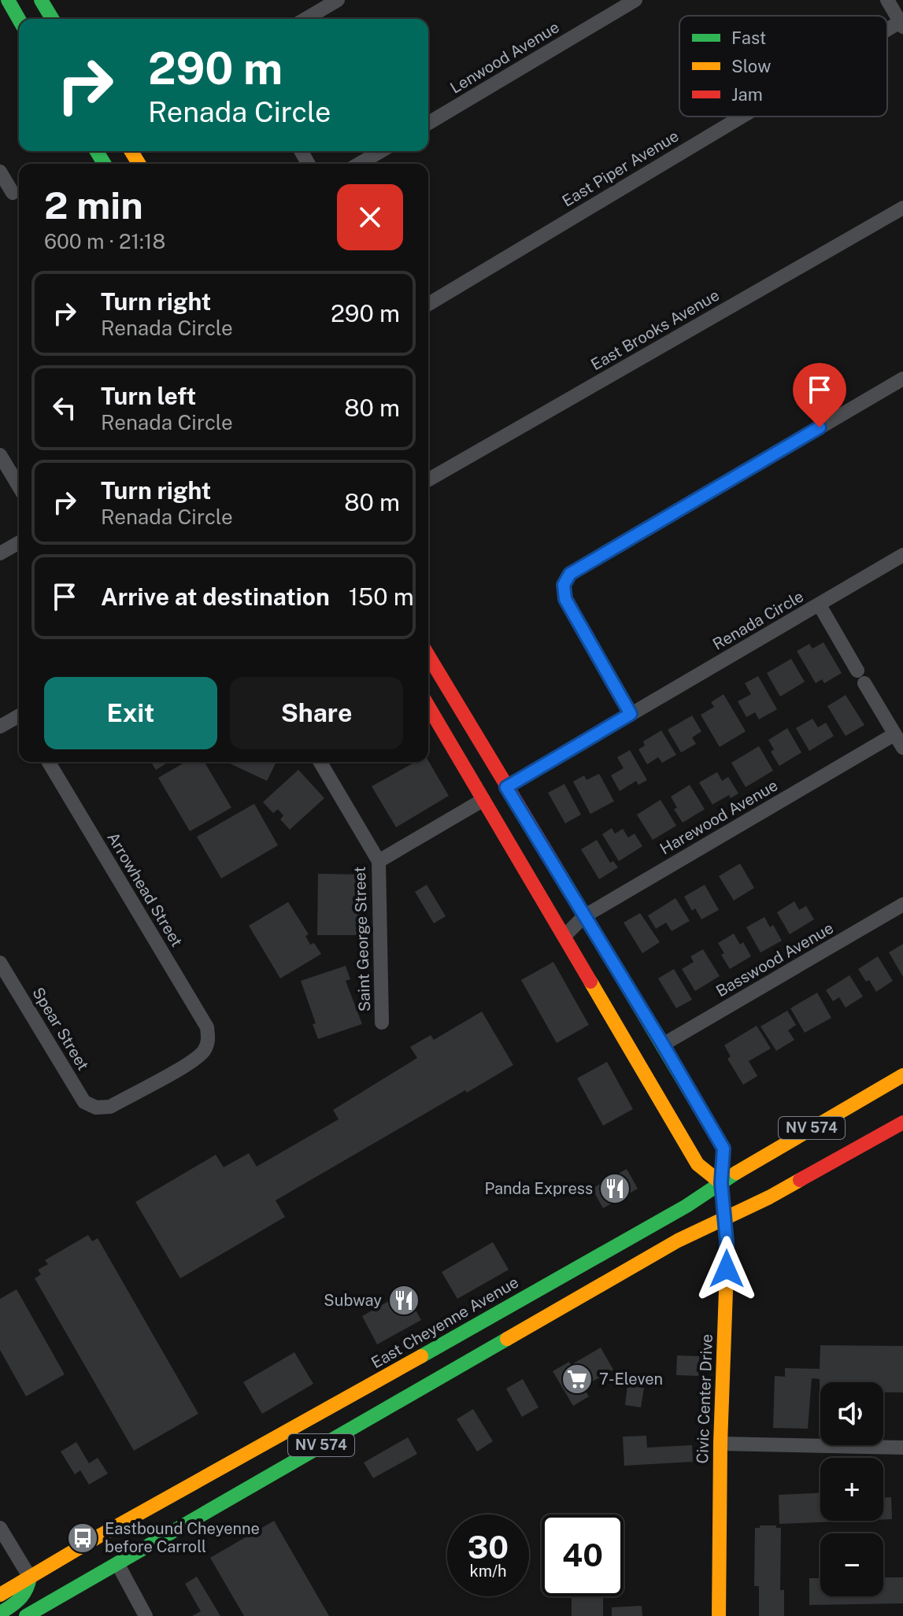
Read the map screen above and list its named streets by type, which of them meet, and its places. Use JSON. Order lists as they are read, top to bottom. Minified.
{"streets":{"main road":["NV 574","East Cheyenne Avenue","Civic Center Drive"],"street":["Lenwood Avenue","East Piper Avenue","East Brooks Avenue","Renada Circle","Harewood Avenue","Arrowhead Street","Saint George Street","Basswood Avenue","Spear Street"]},"crossings":[["Renada Circle","Civic Center Drive"],["Harewood Avenue","Civic Center Drive"],["Arrowhead Street","Spear Street"],["Basswood Avenue","Civic Center Drive"],["NV 574","Civic Center Drive"],["East Cheyenne Avenue","Civic Center Drive"]],"places":{"restaurant":["Panda Express","Subway"],"supermarket":["7-Eleven"],"bus stop":["Eastbound Cheyenne before Carroll"]},"legend":["Fast","Slow","Jam"],"page":{"turn":["290 m","Renada Circle"],"heading":["2 min","600 m · 21:18"],"list":[{"name":"Turn right","note":"Renada Circle","value":"290 m"},{"name":"Turn left","note":"Renada Circle","value":"80 m"},{"name":"Turn right","note":"Renada Circle","value":"80 m"},{"name":"Arrive at destination","value":"150 m"}],"buttons":["Exit","Share"],"map_buttons":["+","−"],"speed":"30 km/h","limit":"40"}}
